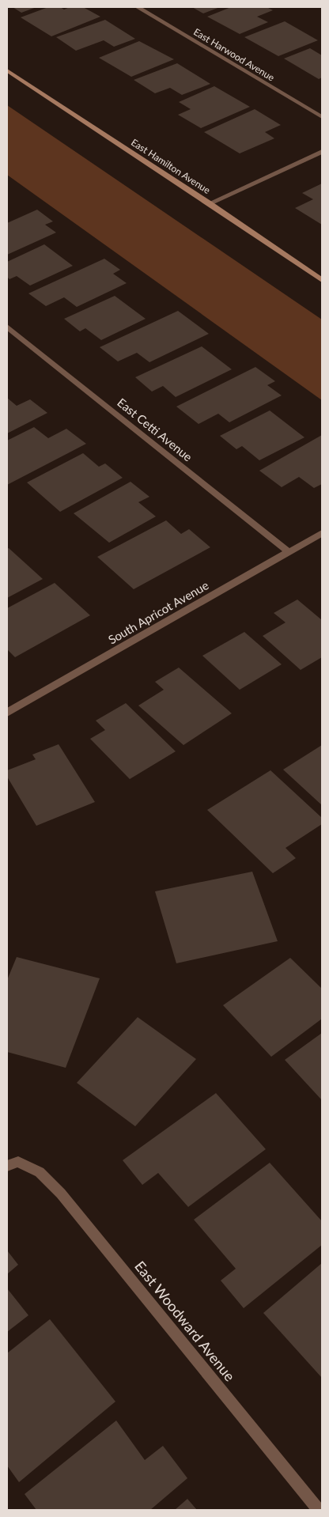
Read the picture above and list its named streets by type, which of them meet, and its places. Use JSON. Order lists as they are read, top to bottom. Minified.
{"streets":{"street":["East Harwood Avenue","East Hamilton Avenue","East Cetti Avenue","South Apricot Avenue","East Woodward Avenue"]},"crossings":[["East Cetti Avenue","South Apricot Avenue"]]}
